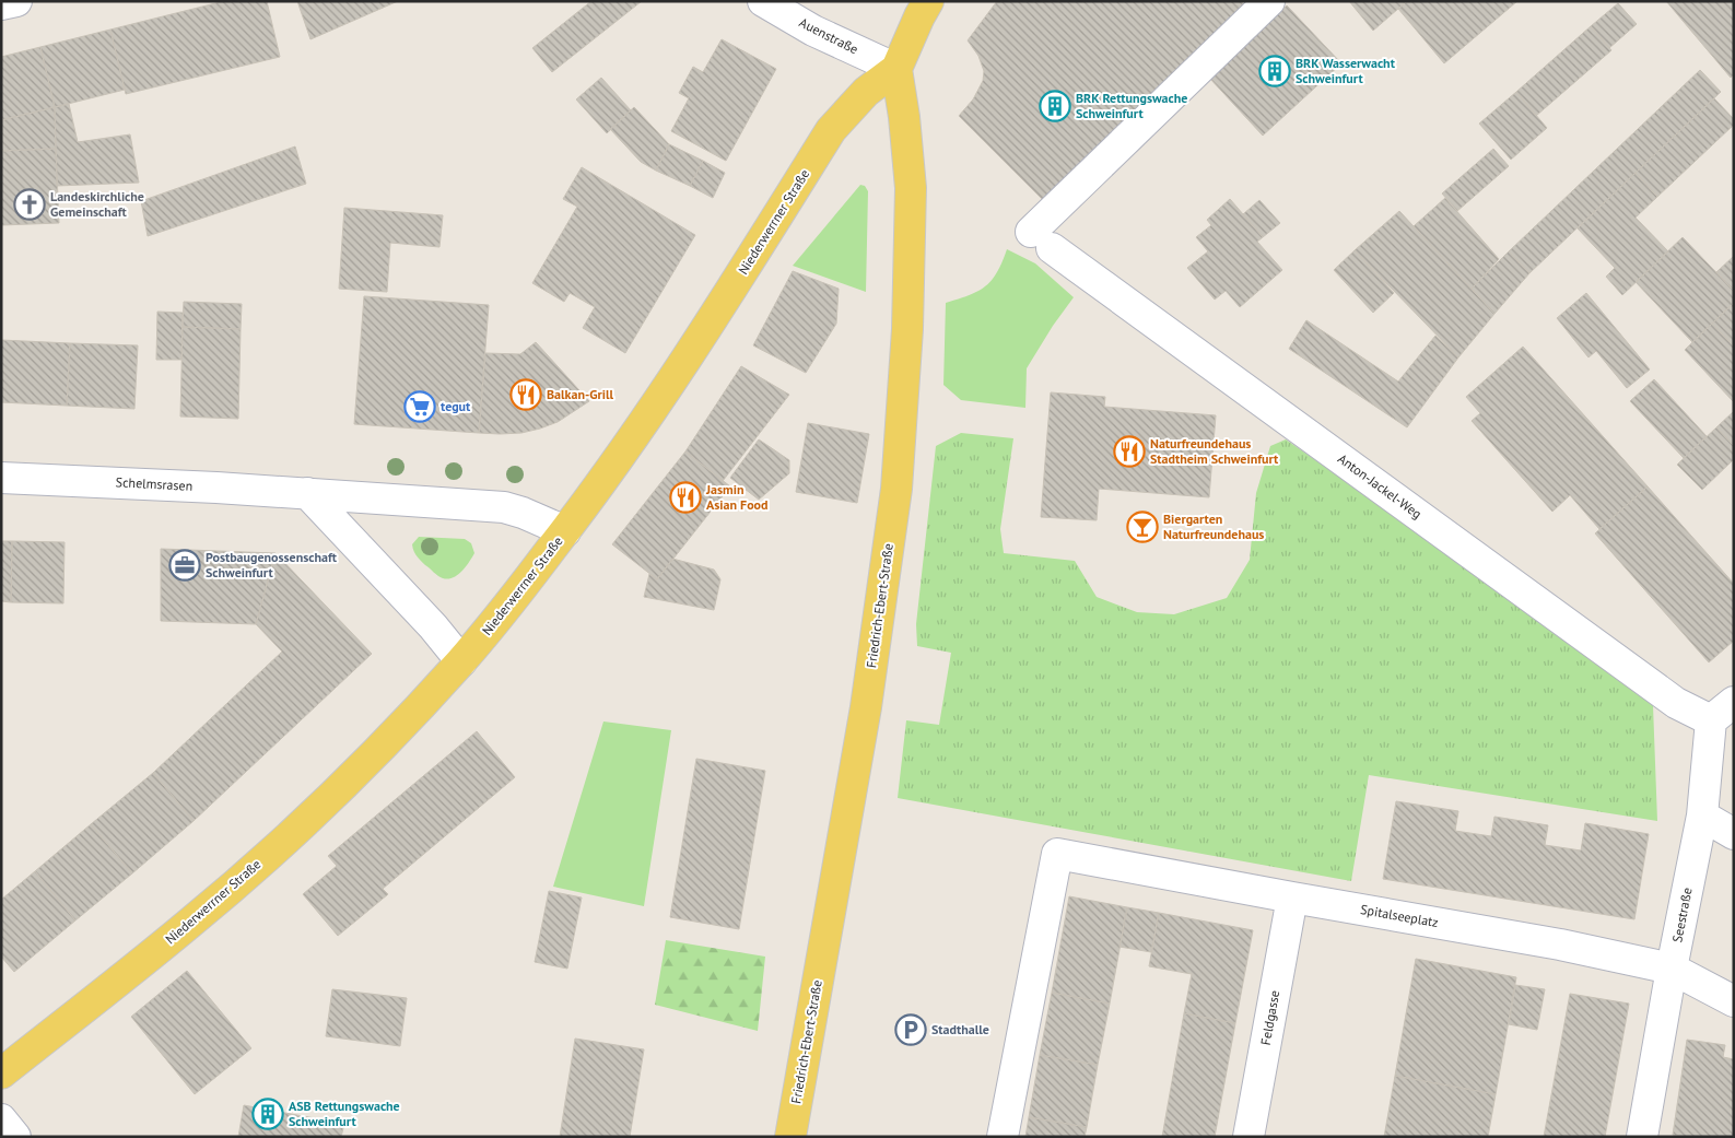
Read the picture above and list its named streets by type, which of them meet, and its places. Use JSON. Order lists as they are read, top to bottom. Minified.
{"streets":{"main road":["Niederwerrner Straße","Friedrich-Ebert-Straße"],"street":["Auenstraße","Schelmsrasen","Anton-Jackel-Weg","Seestraße","Spitalseeplatz","Feldgasse"]},"crossings":[["Auenstraße","Niederwerrner Straße"],["Auenstraße","Friedrich-Ebert-Straße"],["Niederwerrner Straße","Schelmsrasen"],["Niederwerrner Straße","Friedrich-Ebert-Straße"],["Anton-Jackel-Weg","Seestraße"],["Seestraße","Spitalseeplatz"],["Spitalseeplatz","Feldgasse"]],"places":{"building":["BRK Wasserwacht Schweinfurt","BRK Rettungswache Schweinfurt","ASB Rettungswache Schweinfurt"],"church":["Landeskirchliche Gemeinschaft"],"restaurant":["Balkan-Grill","Naturfreundehaus Stadtheim Schweinfurt","Jasmin Asian Food"],"supermarket":["tegut"],"bar":["Biergarten Naturfreundehaus"],"office":["Postbaugenossenschaft Schweinfurt"],"parking":["Stadthalle"]}}
